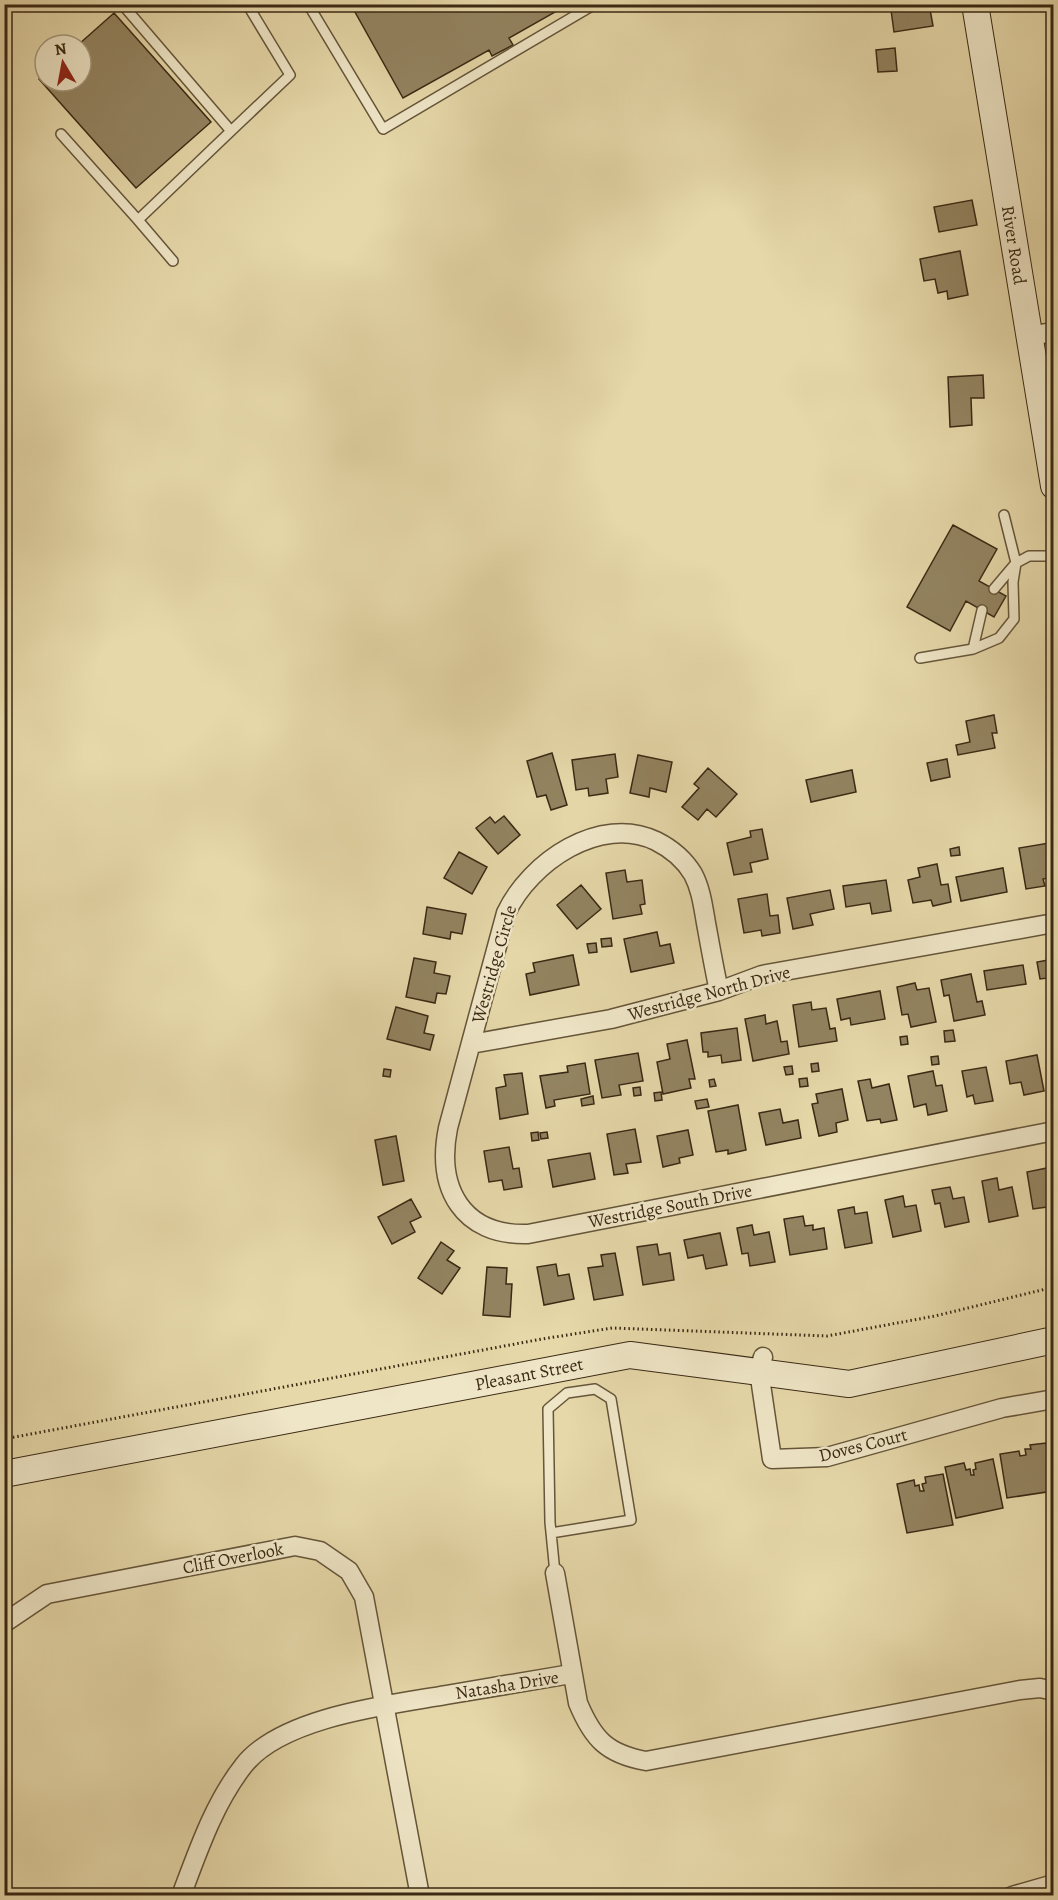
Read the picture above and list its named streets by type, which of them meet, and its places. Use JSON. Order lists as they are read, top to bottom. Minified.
{"streets":{"main road":["River Road","Pleasant Street"],"street":["Westridge Circle","Westridge North Drive","Westridge South Drive","Doves Court","Cliff Overlook","Natasha Drive"]},"crossings":[["Westridge Circle","Westridge North Drive"],["Westridge Circle","Westridge South Drive"],["Westridge North Drive","Westridge South Drive"],["Pleasant Street","Doves Court"],["Cliff Overlook","Natasha Drive"]],"north":"top"}
